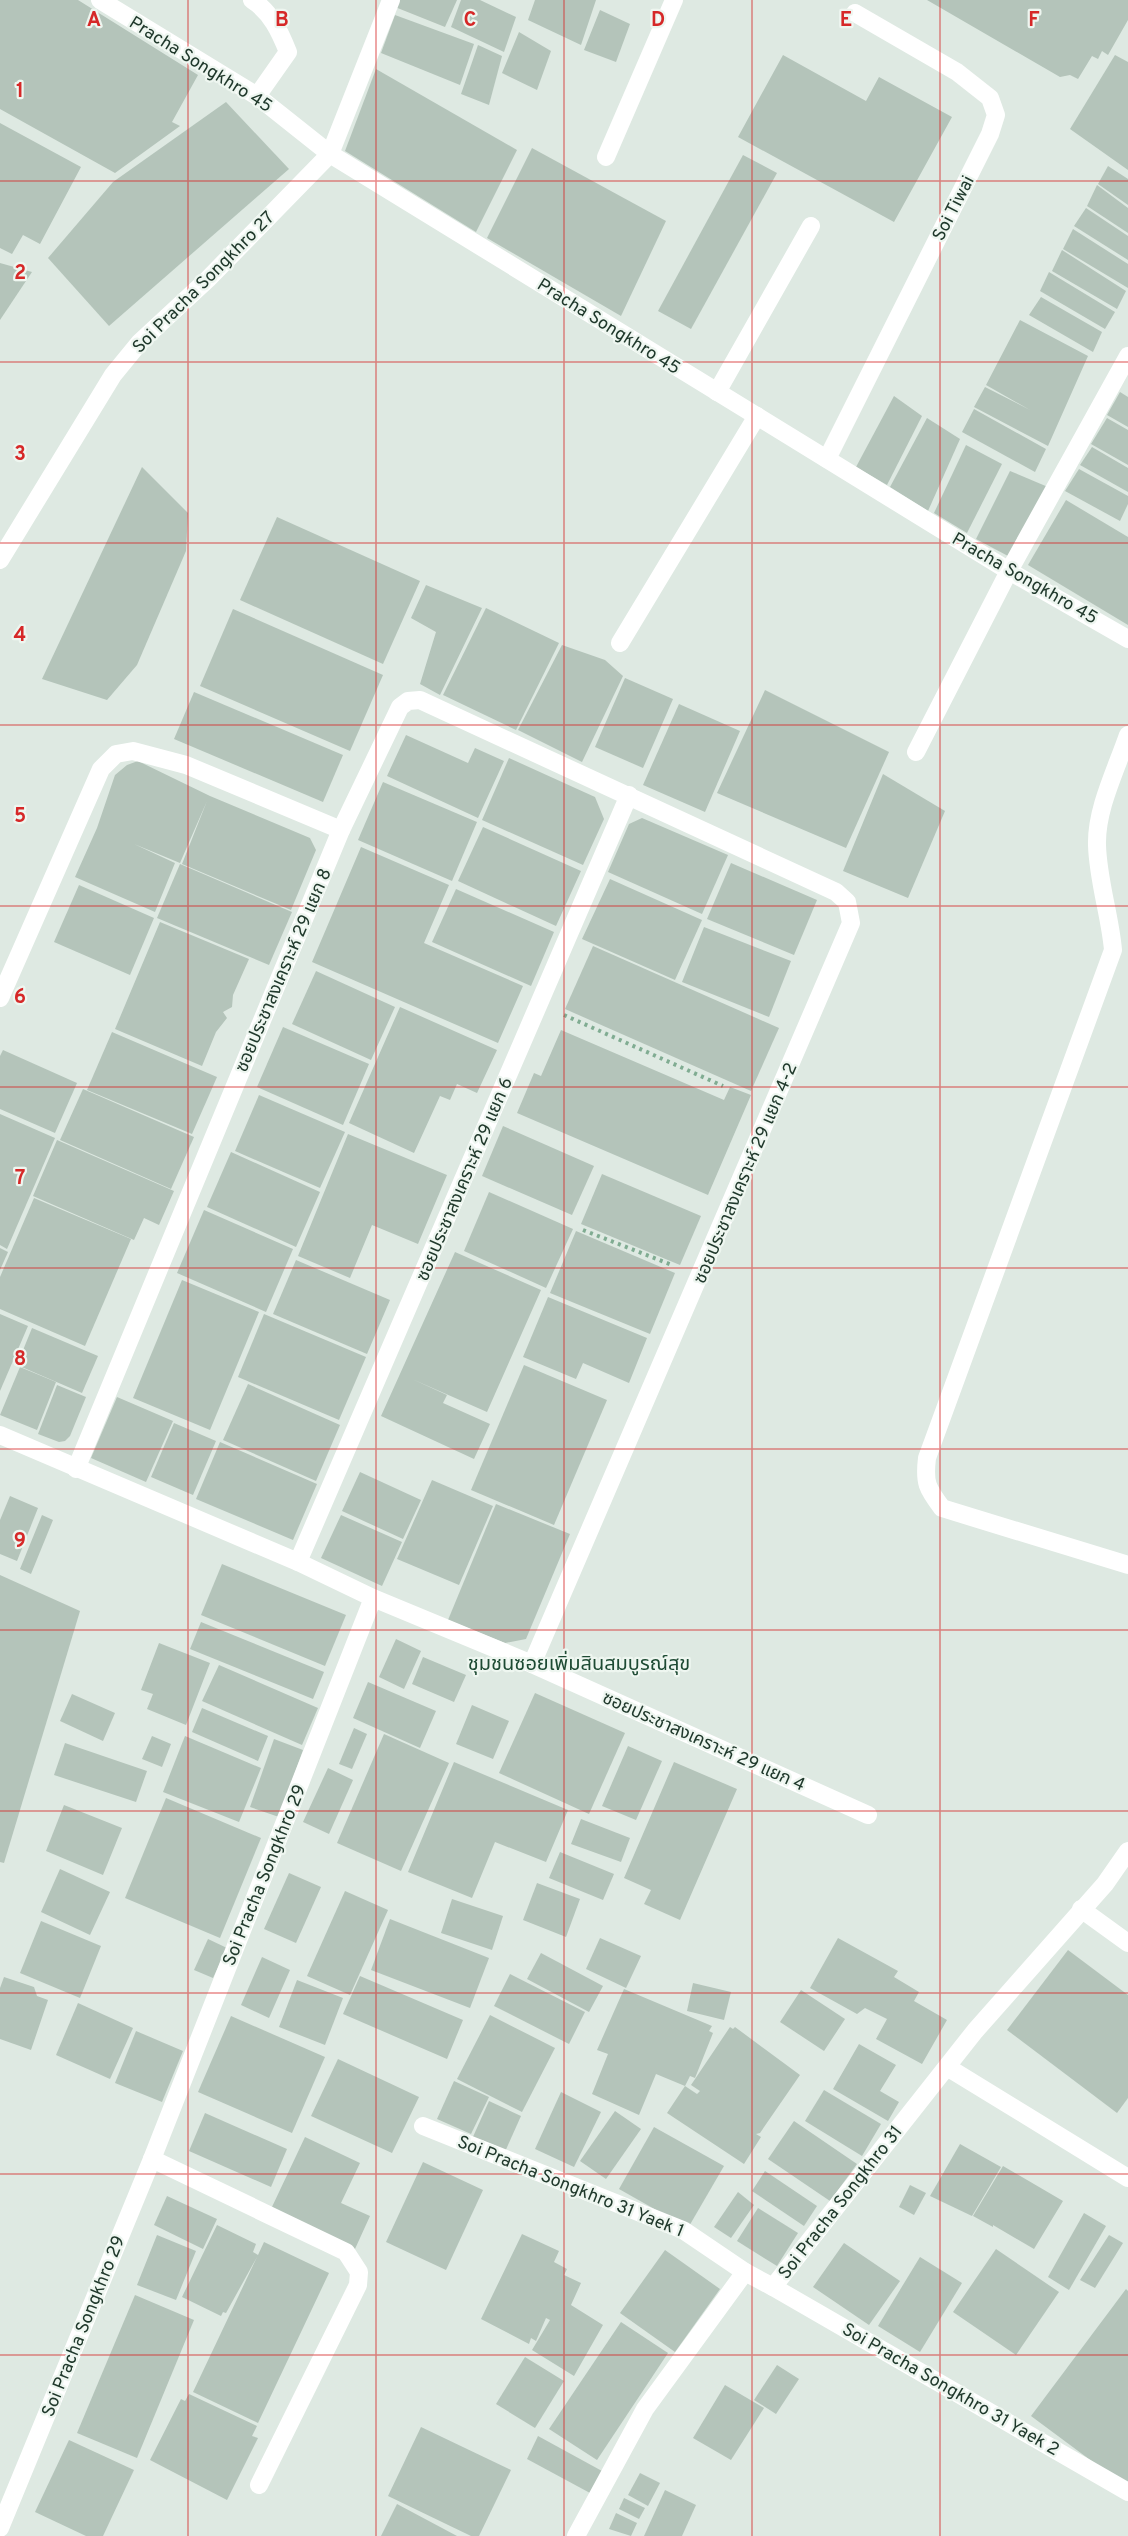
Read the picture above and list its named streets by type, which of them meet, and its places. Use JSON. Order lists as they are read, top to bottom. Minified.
{"streets":{"street":["Pracha Songkhro 45","Soi Tiwai","Soi Pracha Songkhro 27","ซอยประชาสงเคราะห์ 29 แยก 8","ซอยประชาสงเคราะห์ 29 แยก 4-2","ซอยประชาสงเคราะห์ 29 แยก 6","ซอยประชาสงเคราะห์ 29 แยก 4","Soi Pracha Songkhro 29","Soi Pracha Songkhro 31 Yaek 1","Soi Pracha Songkhro 31","Soi Pracha Songkhro 31 Yaek 2"]},"crossings":[["Pracha Songkhro 45","Soi Tiwai"],["Pracha Songkhro 45","Soi Pracha Songkhro 27"],["ซอยประชาสงเคราะห์ 29 แยก 8","ซอยประชาสงเคราะห์ 29 แยก 4-2"],["ซอยประชาสงเคราะห์ 29 แยก 8","ซอยประชาสงเคราะห์ 29 แยก 6"],["ซอยประชาสงเคราะห์ 29 แยก 4-2","ซอยประชาสงเคราะห์ 29 แยก 6"],["ซอยประชาสงเคราะห์ 29 แยก 4-2","ซอยประชาสงเคราะห์ 29 แยก 4"],["ซอยประชาสงเคราะห์ 29 แยก 4","Soi Pracha Songkhro 29"],["Soi Pracha Songkhro 31 Yaek 1","Soi Pracha Songkhro 31"],["Soi Pracha Songkhro 31","Soi Pracha Songkhro 31 Yaek 2"]],"districts":["ชุมชนซอยเพิ่มสินสมบูรณ์สุข"],"grid":{"columns":["A","B","C","D","E","F"],"rows":["1","2","3","4","5","6","7","8","9"]}}
